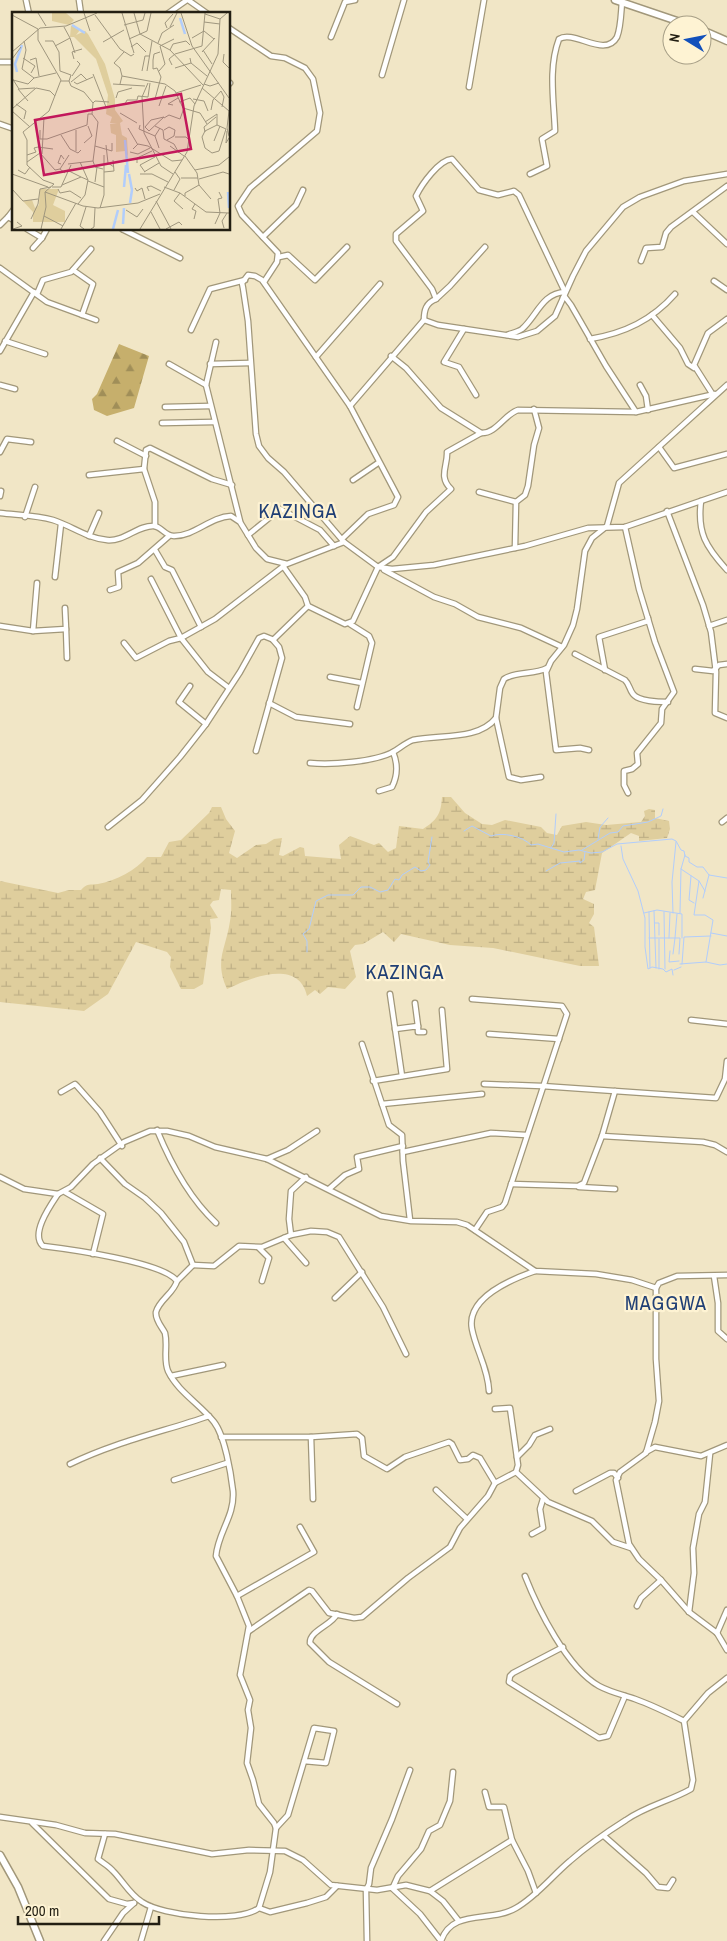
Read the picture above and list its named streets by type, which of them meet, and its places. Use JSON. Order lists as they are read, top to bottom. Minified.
{"districts":["KAZINGA","KAZINGA","MAGGWA"],"scale_bar":"200 m","north":"left"}
